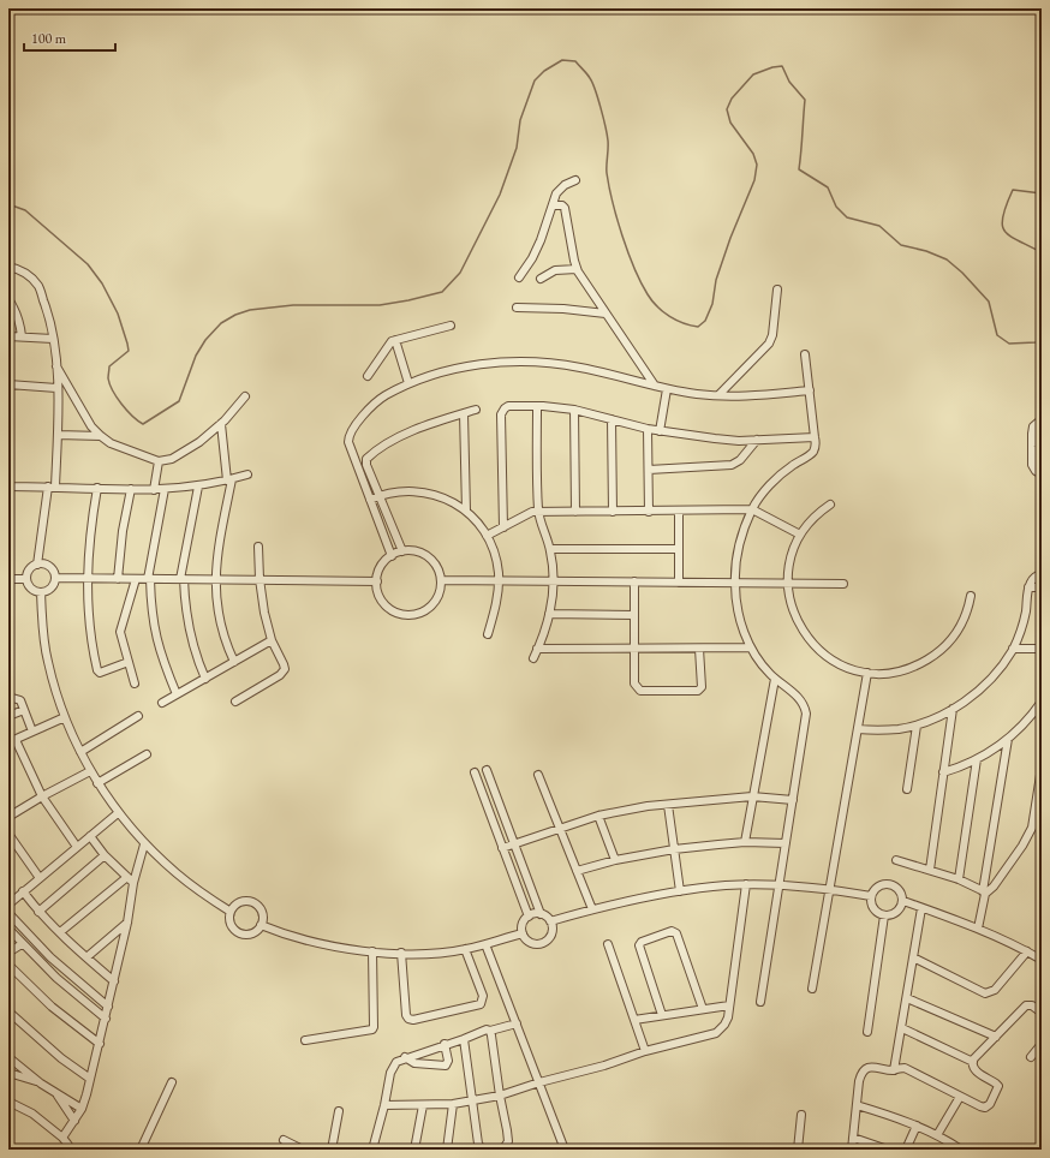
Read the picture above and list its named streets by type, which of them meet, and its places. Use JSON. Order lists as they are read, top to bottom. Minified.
{"scale_bar":"100 m"}
